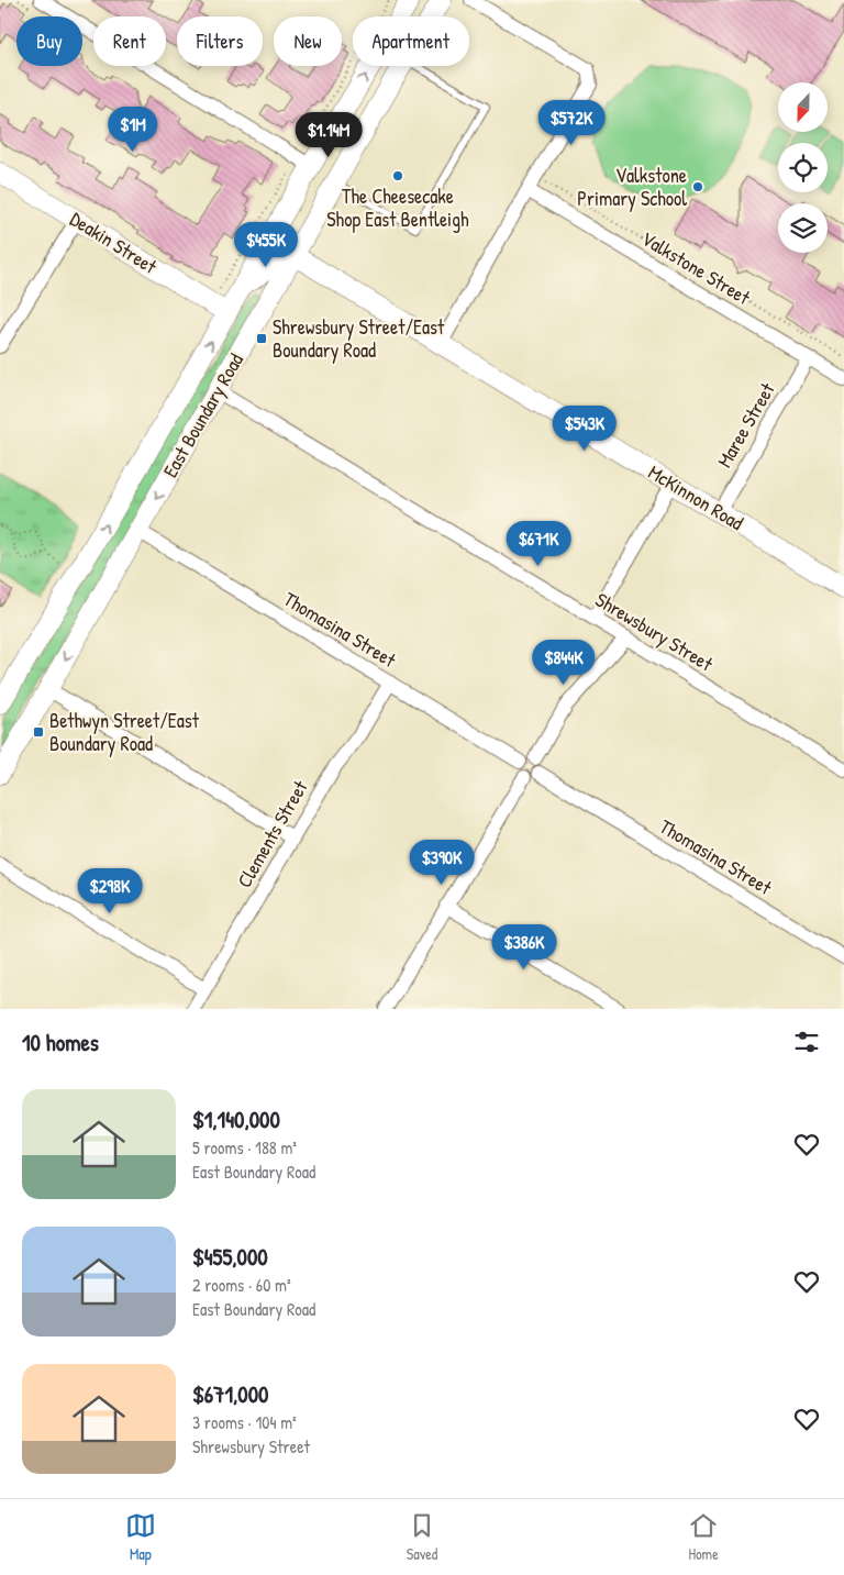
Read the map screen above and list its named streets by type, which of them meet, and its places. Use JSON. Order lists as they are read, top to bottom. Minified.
{"streets":{"main road":["Deakin Street","East Boundary Road","McKinnon Road"],"street":["Valkstone Street","Maree Street","Thomasina Street","Shrewsbury Street","Clements Street"]},"crossings":[["Deakin Street","East Boundary Road"],["Valkstone Street","Maree Street"],["East Boundary Road","McKinnon Road"],["East Boundary Road","Thomasina Street"],["East Boundary Road","Shrewsbury Street"],["Maree Street","McKinnon Road"],["Thomasina Street","Clements Street"]],"places":{"other":["The Cheesecake Shop East Bentleigh","Valkstone Primary School"],"transit":["Shrewsbury Street/East Boundary Road","Bethwyn Street/East Boundary Road"]},"north":"bottom","page":{"chip":["Buy","Rent","Filters","New","Apartment"],"price":["$572K","$1M","$1.14M","$455K","$543K","$671K","$844K","$390K","$298K","$386K"],"heading":"10 homes","list":[{"name":"$1,140,000","note":"5 rooms · 188 m² · East Boundary Road"},{"name":"$455,000","note":"2 rooms · 60 m² · East Boundary Road"},{"name":"$671,000","note":"3 rooms · 104 m² · Shrewsbury Street"}],"tabs":["Map","Saved","Home"]}}
